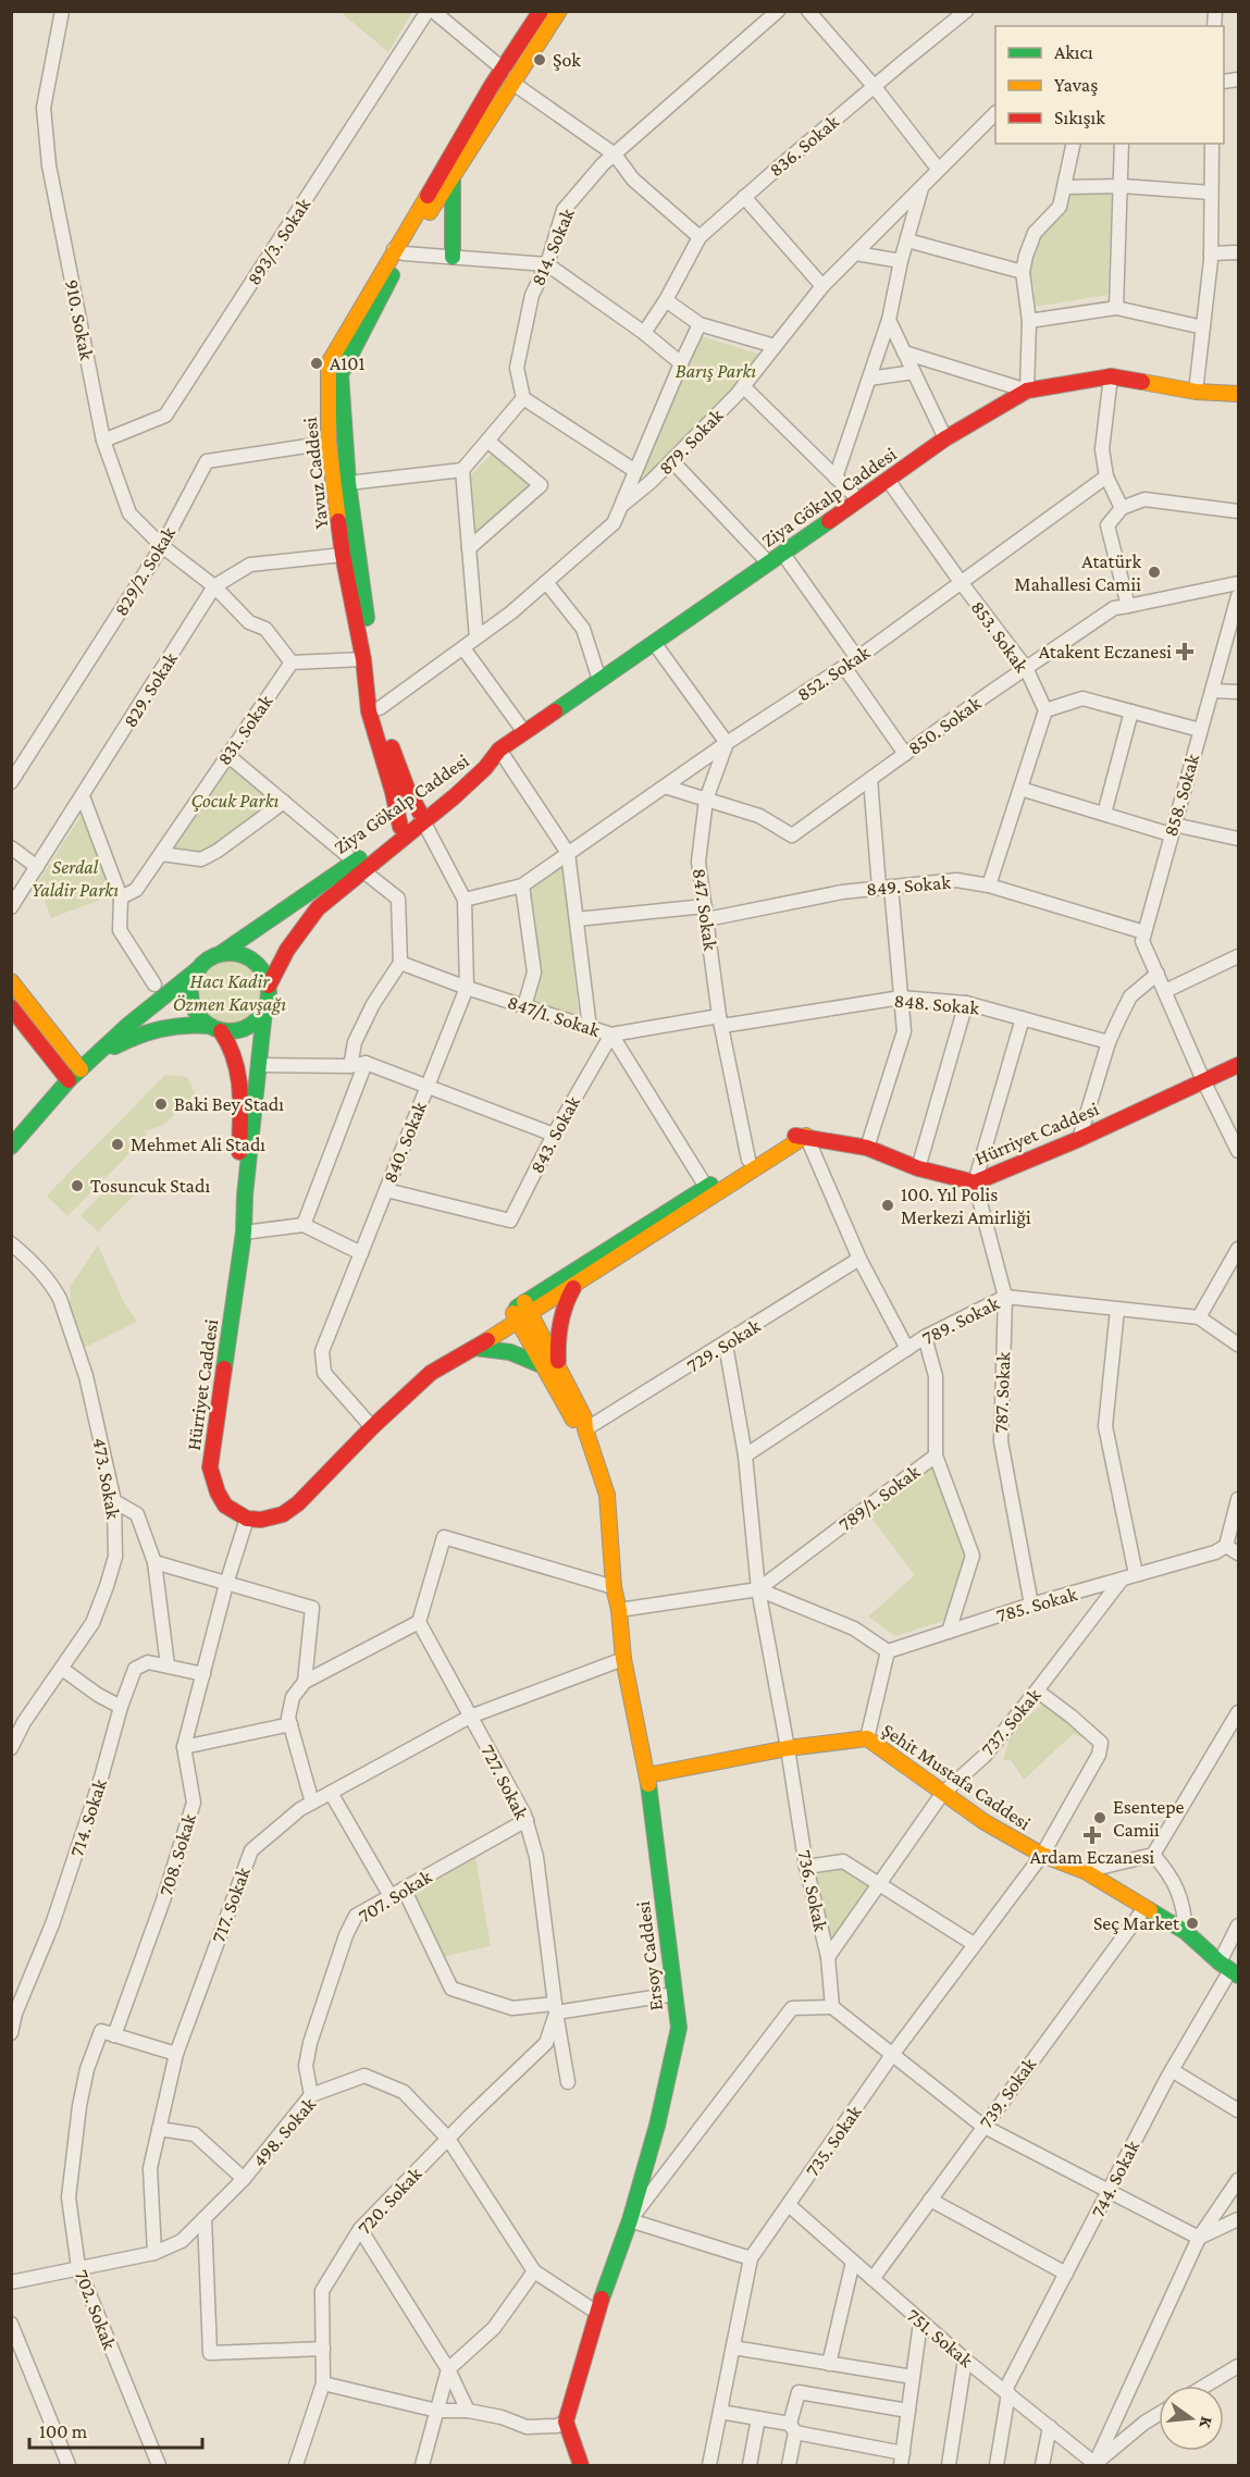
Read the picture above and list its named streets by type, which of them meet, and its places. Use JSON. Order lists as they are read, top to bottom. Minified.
{"streets":{"main road":["Yavuz Caddesi","Ziya Gökalp Caddesi","Hürriyet Caddesi","Şehit Mustafa Caddesi","Ersoy Caddesi"],"street":["836. Sokak","893/3. Sokak","814. Sokak","910. Sokak","879. Sokak","829/2. Sokak","853. Sokak","852. Sokak","829. Sokak","850. Sokak","831. Sokak","858. Sokak","849. Sokak","847. Sokak","848. Sokak","847/1. Sokak","843. Sokak","840. Sokak","789. Sokak","729. Sokak","787. Sokak","473. Sokak","789/1. Sokak","785. Sokak","737. Sokak","727. Sokak","714. Sokak","708. Sokak","736. Sokak","707. Sokak","717. Sokak","739. Sokak","498. Sokak","735. Sokak","744. Sokak","720. Sokak","702. Sokak","751. Sokak"]},"crossings":[["893/3. Sokak","910. Sokak"],["910. Sokak","829/2. Sokak"],["910. Sokak","829. Sokak"],["910. Sokak","831. Sokak"],["879. Sokak","Yavuz Caddesi"],["Yavuz Caddesi","Ziya Gökalp Caddesi"],["Yavuz Caddesi","829/2. Sokak"],["Yavuz Caddesi","829. Sokak"],["Yavuz Caddesi","840. Sokak"],["Ziya Gökalp Caddesi","853. Sokak"],["Ziya Gökalp Caddesi","840. Sokak"],["853. Sokak","852. Sokak"],["853. Sokak","850. Sokak"],["852. Sokak","850. Sokak"],["852. Sokak","847. Sokak"],["852. Sokak","840. Sokak"],["850. Sokak","847. Sokak"],["858. Sokak","849. Sokak"],["849. Sokak","847. Sokak"],["847. Sokak","848. Sokak"],["847. Sokak","Hürriyet Caddesi"],["847/1. Sokak","Hürriyet Caddesi"],["847/1. Sokak","843. Sokak"],["847/1. Sokak","840. Sokak"],["Hürriyet Caddesi","840. Sokak"],["Hürriyet Caddesi","787. Sokak"],["Hürriyet Caddesi","708. Sokak"],["Hürriyet Caddesi","Ersoy Caddesi"],["843. Sokak","840. Sokak"],["789. Sokak","787. Sokak"],["789. Sokak","789/1. Sokak"],["789. Sokak","736. Sokak"],["729. Sokak","736. Sokak"],["729. Sokak","Ersoy Caddesi"],["787. Sokak","785. Sokak"],["789/1. Sokak","736. Sokak"],["785. Sokak","737. Sokak"],["737. Sokak","Şehit Mustafa Caddesi"],["737. Sokak","736. Sokak"],["737. Sokak","735. Sokak"],["Şehit Mustafa Caddesi","736. Sokak"],["Şehit Mustafa Caddesi","Ersoy Caddesi"],["Şehit Mustafa Caddesi","739. Sokak"],["Şehit Mustafa Caddesi","735. Sokak"],["Şehit Mustafa Caddesi","744. Sokak"],["727. Sokak","707. Sokak"],["727. Sokak","717. Sokak"],["727. Sokak","720. Sokak"],["714. Sokak","708. Sokak"],["708. Sokak","702. Sokak"],["707. Sokak","498. Sokak"],["717. Sokak","Ersoy Caddesi"],["717. Sokak","498. Sokak"],["Ersoy Caddesi","498. Sokak"],["739. Sokak","751. Sokak"],["498. Sokak","720. Sokak"],["498. Sokak","702. Sokak"],["735. Sokak","751. Sokak"],["744. Sokak","751. Sokak"]],"parks":["Barış Parkı","Çocuk Parkı","Serdal Yaldir Parkı","Hacı Kadir Özmen Kavşağı"],"places":{"other":["Şok","A101","Atatürk Mahallesi Camii","Baki Bey Stadı","Mehmet Ali Stadı","Tosuncuk Stadı","100. Yıl Polis Merkezi Amirliği","Esentepe Camii","Seç Market"],"health":["Atakent Eczanesi","Ardam Eczanesi"]},"legend":["Akıcı","Yavaş","Sıkışık"],"scale_bar":"100 m","north":"right"}
